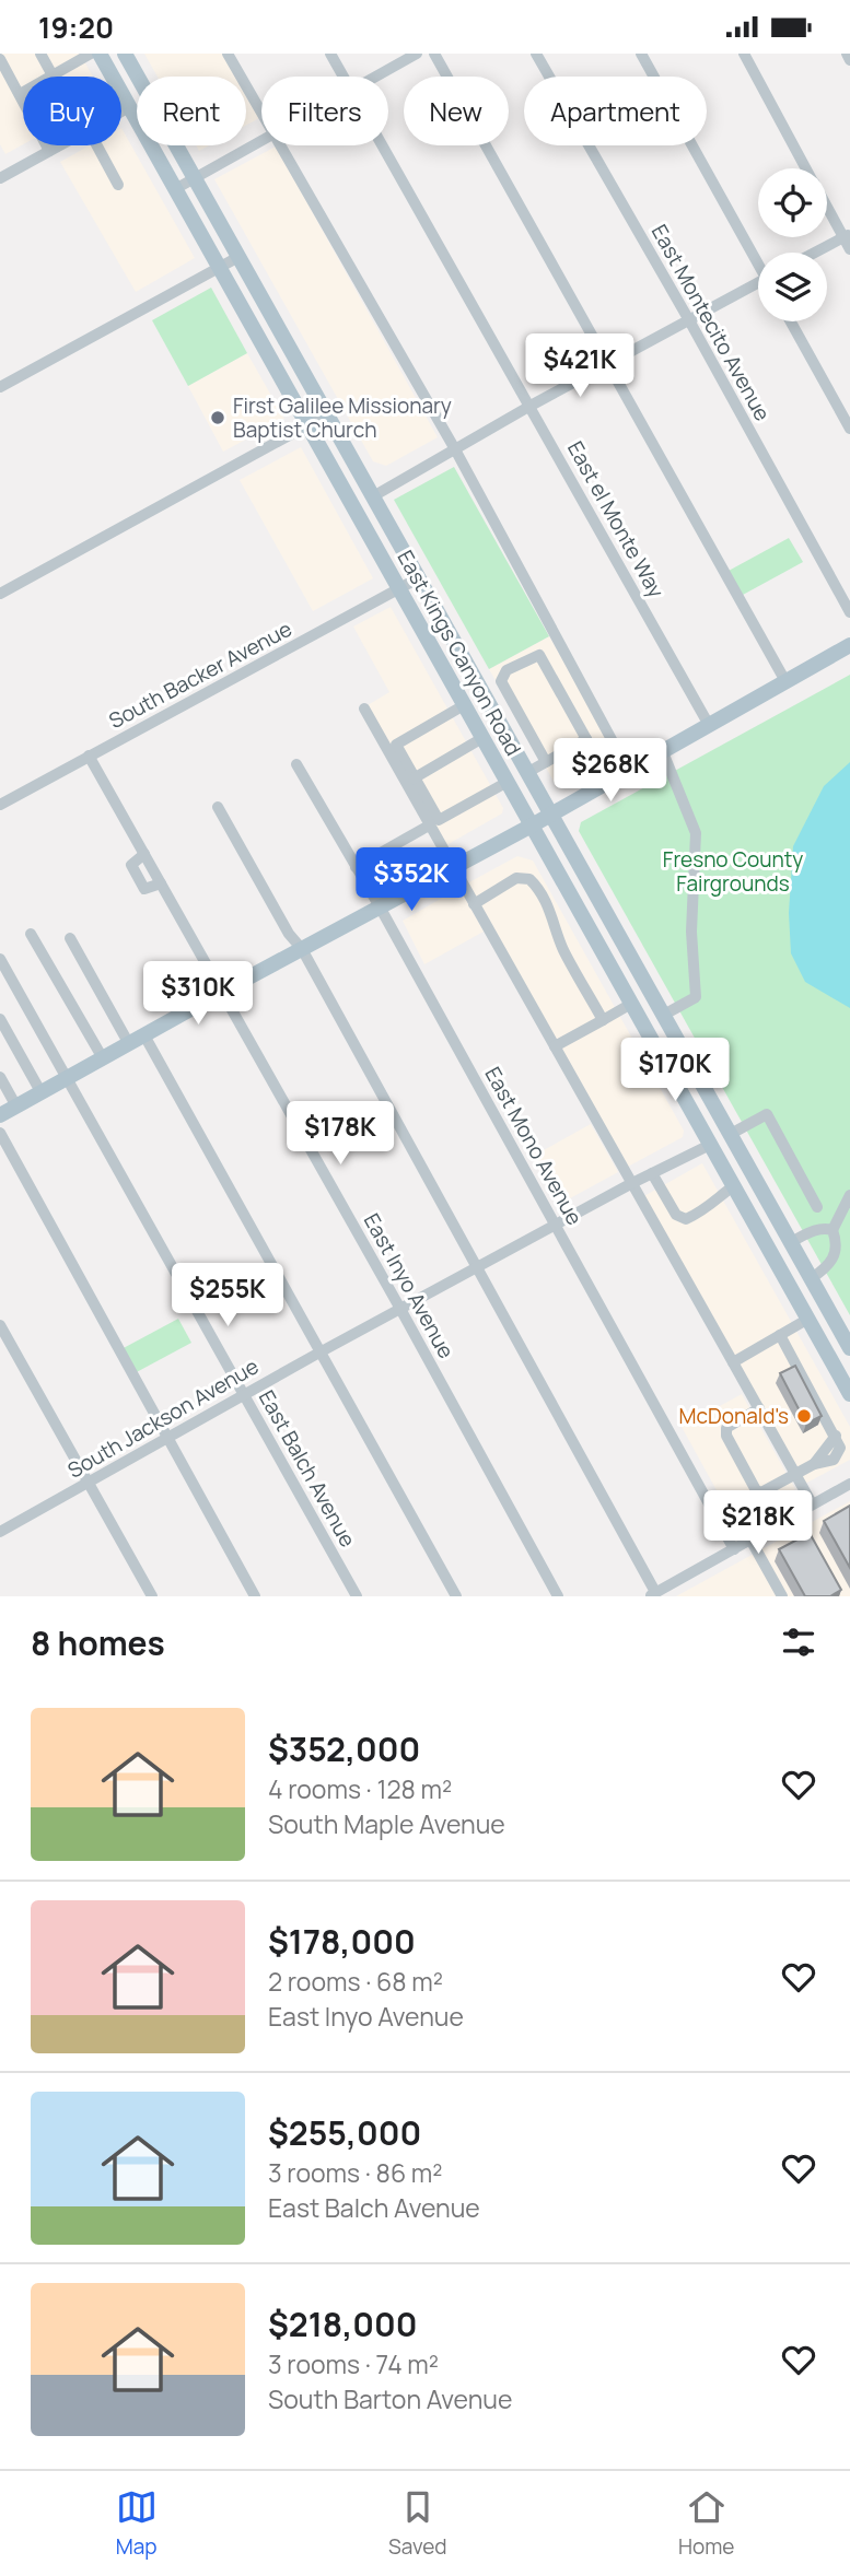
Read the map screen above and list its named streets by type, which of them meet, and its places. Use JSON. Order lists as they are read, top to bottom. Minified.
{"streets":{"main road":["East Kings Canyon Road"],"street":["East Montecito Avenue","East el Monte Way","South Backer Avenue","East Mono Avenue","East Inyo Avenue","South Jackson Avenue","East Balch Avenue"]},"crossings":[["East Kings Canyon Road","South Backer Avenue"],["East Kings Canyon Road","South Jackson Avenue"],["South Backer Avenue","East Inyo Avenue"],["East Mono Avenue","South Jackson Avenue"],["East Inyo Avenue","South Jackson Avenue"],["South Jackson Avenue","East Balch Avenue"]],"parks":["Fresno County Fairgrounds"],"places":["First Galilee Missionary Baptist Church","McDonald's"],"page":{"status":"19:20","chip":["Buy","Rent","Filters","New","Apartment"],"price":["$421K","$268K","$352K","$310K","$170K","$178K","$255K","$218K"],"heading":"8 homes","list":[{"name":"$352,000","note":"4 rooms · 128 m² · South Maple Avenue"},{"name":"$178,000","note":"2 rooms · 68 m² · East Inyo Avenue"},{"name":"$255,000","note":"3 rooms · 86 m² · East Balch Avenue"},{"name":"$218,000","note":"3 rooms · 74 m² · South Barton Avenue"}],"tabs":["Map","Saved","Home"]}}
